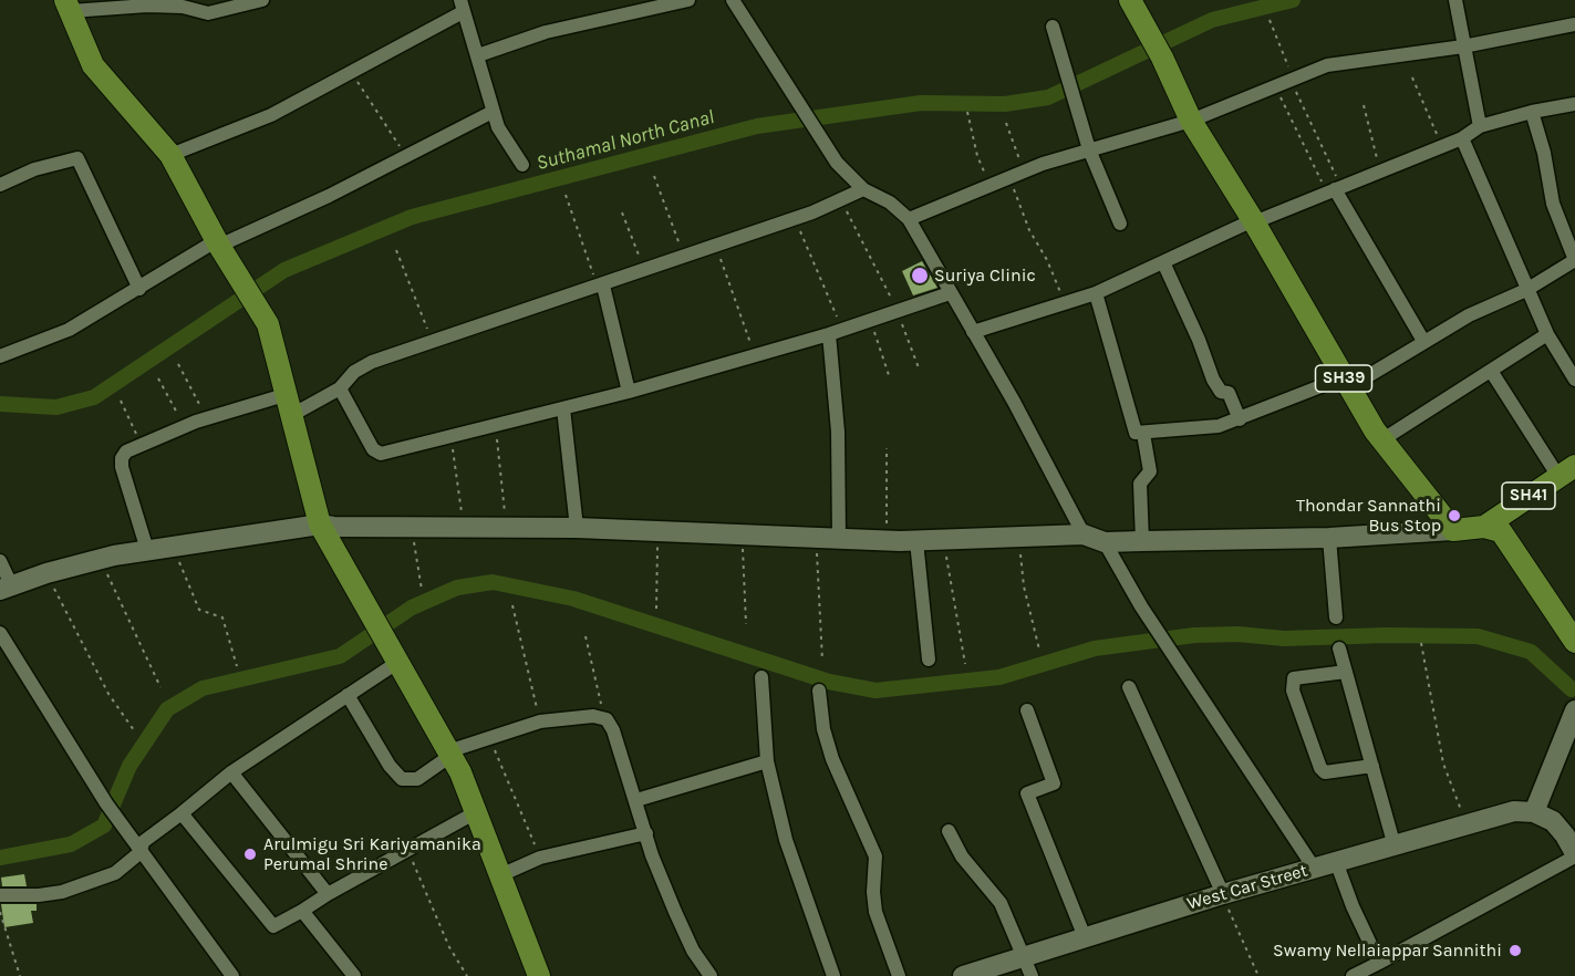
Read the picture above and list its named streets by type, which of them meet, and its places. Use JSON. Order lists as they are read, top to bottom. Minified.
{"streets":{"main road":["SH39","SH41"],"street":["West Car Street"]},"water":["Suthamal North Canal"],"places":["Suriya Clinic","Thondar Sannathi Bus Stop","Arulmigu Sri Kariyamanika Perumal Shrine","Swamy Nellaiappar Sannithi"]}
